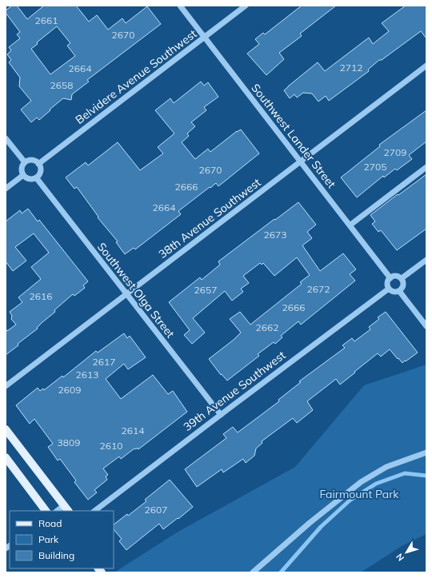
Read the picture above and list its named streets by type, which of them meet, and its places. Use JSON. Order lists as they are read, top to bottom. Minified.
{"streets":{"street":["Belvidere Avenue Southwest","Southwest Lander Street","38th Avenue Southwest","Southwest Olga Street","39th Avenue Southwest"]},"crossings":[["Belvidere Avenue Southwest","Southwest Lander Street"],["Belvidere Avenue Southwest","Southwest Olga Street"],["Southwest Lander Street","38th Avenue Southwest"],["Southwest Lander Street","39th Avenue Southwest"],["38th Avenue Southwest","Southwest Olga Street"],["Southwest Olga Street","39th Avenue Southwest"]],"parks":["Fairmount Park"],"house_numbers":["2661","2670","2712","2664","2658","2709","2705","2670","2666","2664","2673","2672","2657","2616","2666","2662","2617","2613","2609","2614","3809","2610","2607"],"legend":["Road","Park","Building"],"north":"bottom left"}
